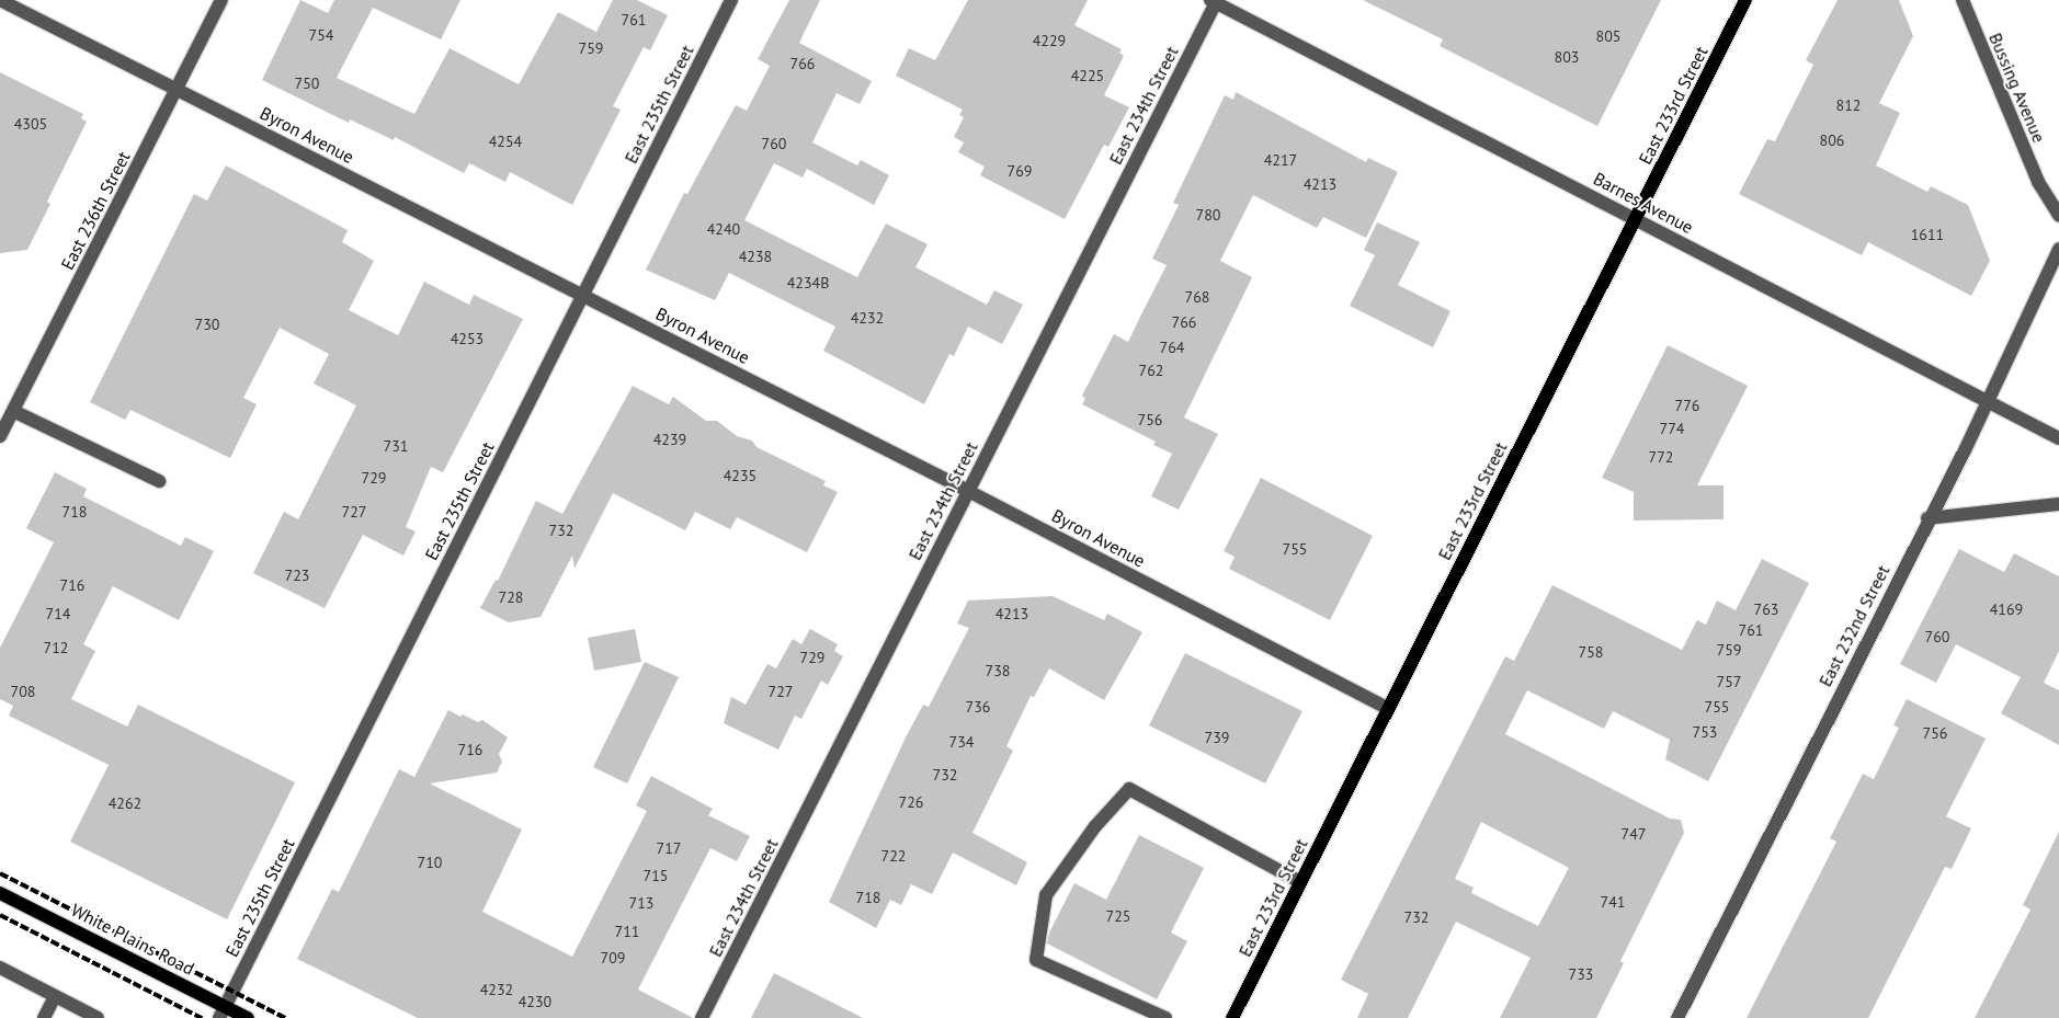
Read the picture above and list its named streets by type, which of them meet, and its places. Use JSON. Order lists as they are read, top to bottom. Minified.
{"streets":{"main road":["East 233rd Street","White Plains Road"],"street":["Bussing Avenue","East 235th Street","East 234th Street","Byron Avenue","Barnes Avenue","East 236th Street","East 232nd Street"]},"crossings":[["East 235th Street","Byron Avenue"],["East 235th Street","White Plains Road"],["East 234th Street","Byron Avenue"],["East 234th Street","Barnes Avenue"],["East 233rd Street","Byron Avenue"],["East 233rd Street","Barnes Avenue"],["Byron Avenue","East 236th Street"],["Barnes Avenue","East 232nd Street"]],"house_numbers":["761","754","805","4229","759","803","766","4225","750","812","4305","806","4254","760","4217","769","4213","780","4240","1611","4238","4234B","768","4232","766","730","4253","764","762","776","756","774","4239","731","772","4235","729","718","727","732","755","723","716","728","763","4169","714","4213","761","760","712","759","758","729","738","757","708","727","736","755","753","756","739","734","716","732","726","4262","747","717","722","710","715","718","741","713","725","732","711","709","733","4232","4230"]}
